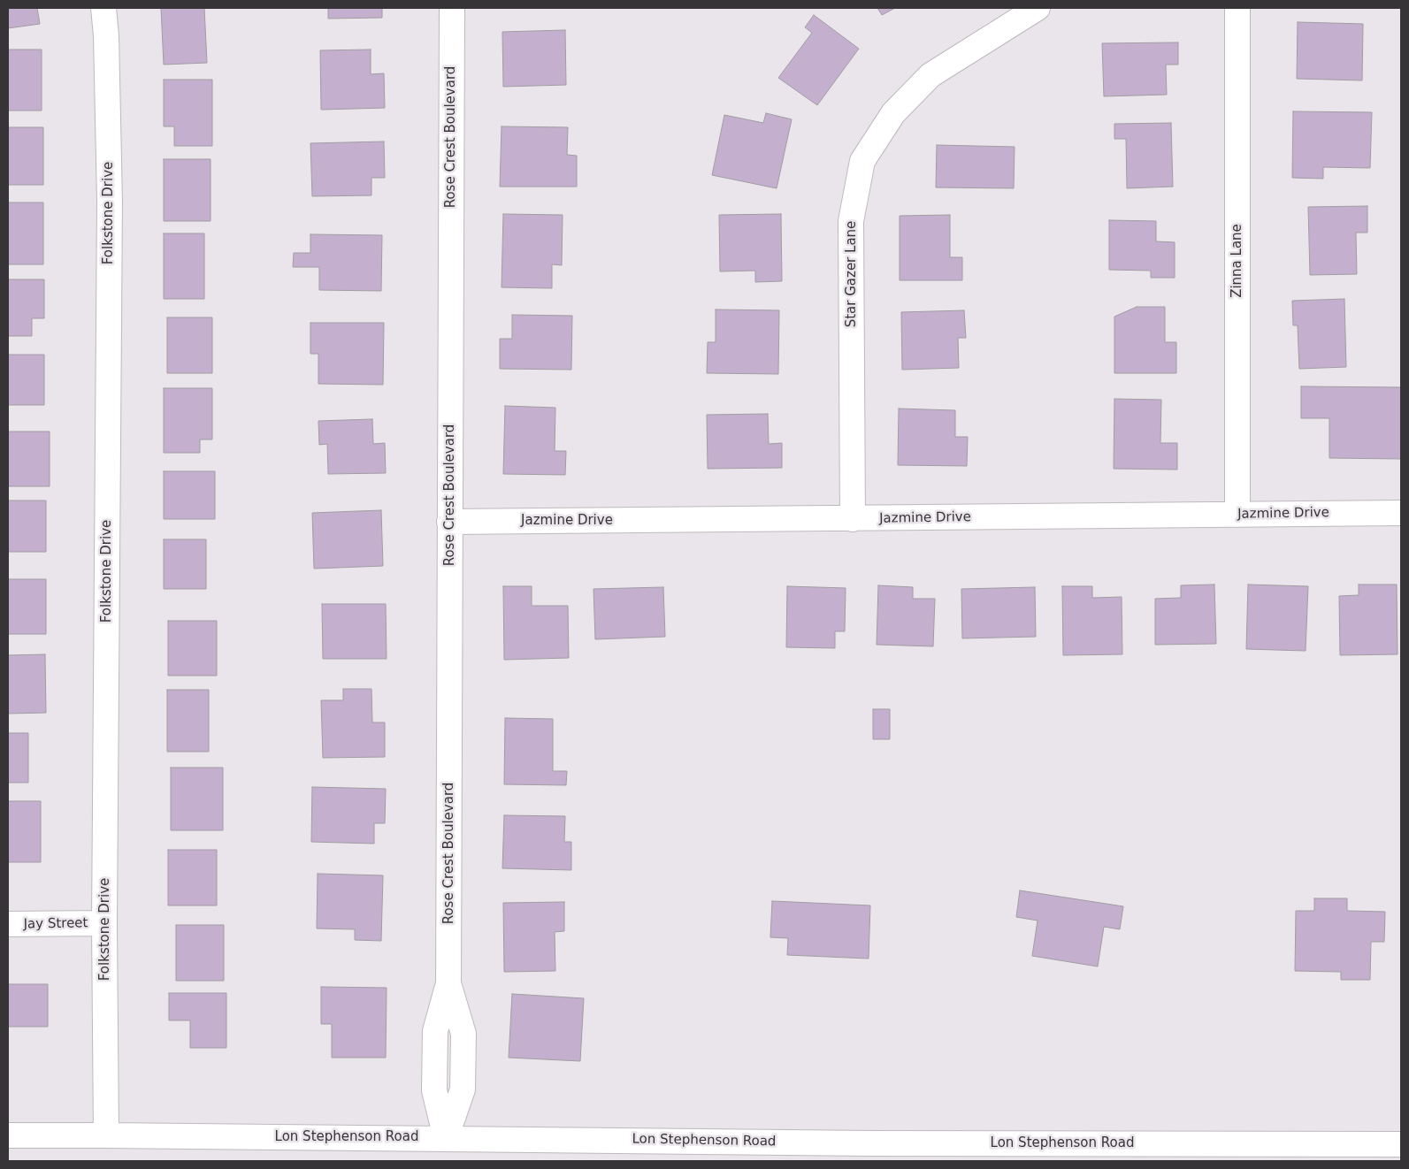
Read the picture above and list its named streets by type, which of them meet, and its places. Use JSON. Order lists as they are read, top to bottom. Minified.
{"streets":{"street":["Rose Crest Boulevard","Folkstone Drive","Zinna Lane","Star Gazer Lane","Jazmine Drive","Jay Street","Lon Stephenson Road"]},"crossings":[["Rose Crest Boulevard","Jazmine Drive"],["Rose Crest Boulevard","Lon Stephenson Road"],["Folkstone Drive","Jay Street"],["Folkstone Drive","Lon Stephenson Road"],["Zinna Lane","Jazmine Drive"],["Star Gazer Lane","Jazmine Drive"]]}
